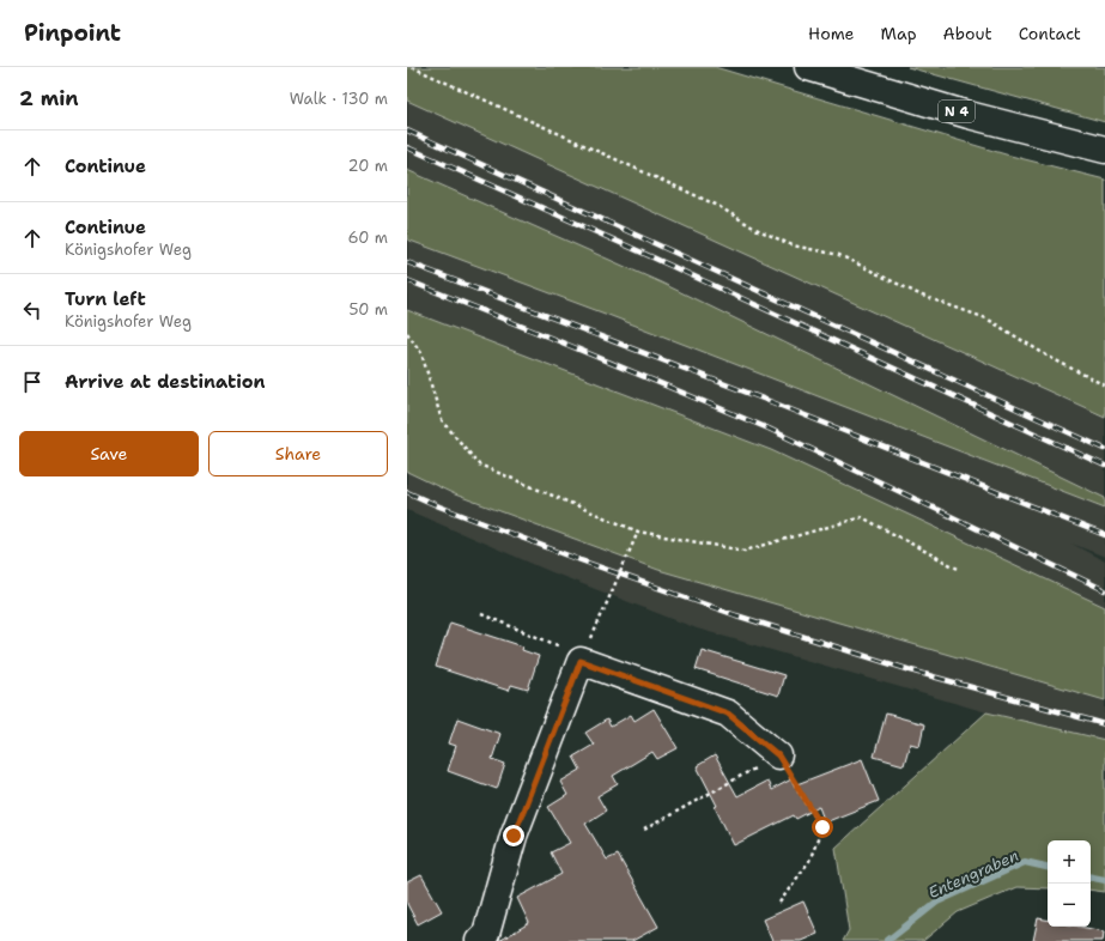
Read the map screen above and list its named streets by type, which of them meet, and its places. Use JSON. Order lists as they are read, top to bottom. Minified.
{"streets":{"main road":["N 4"]},"water":["Entengraben"],"page":{"header":"Pinpoint","nav":["Home","Map","About","Contact"],"heading":["2 min","Walk · 130 m"],"list":[["Continue","20 m"],["Continue","Königshofer Weg","60 m"],["Turn left","Königshofer Weg","50 m"],"Arrive at destination"],"buttons":["Save","Share"],"map_buttons":["+","−"]}}
